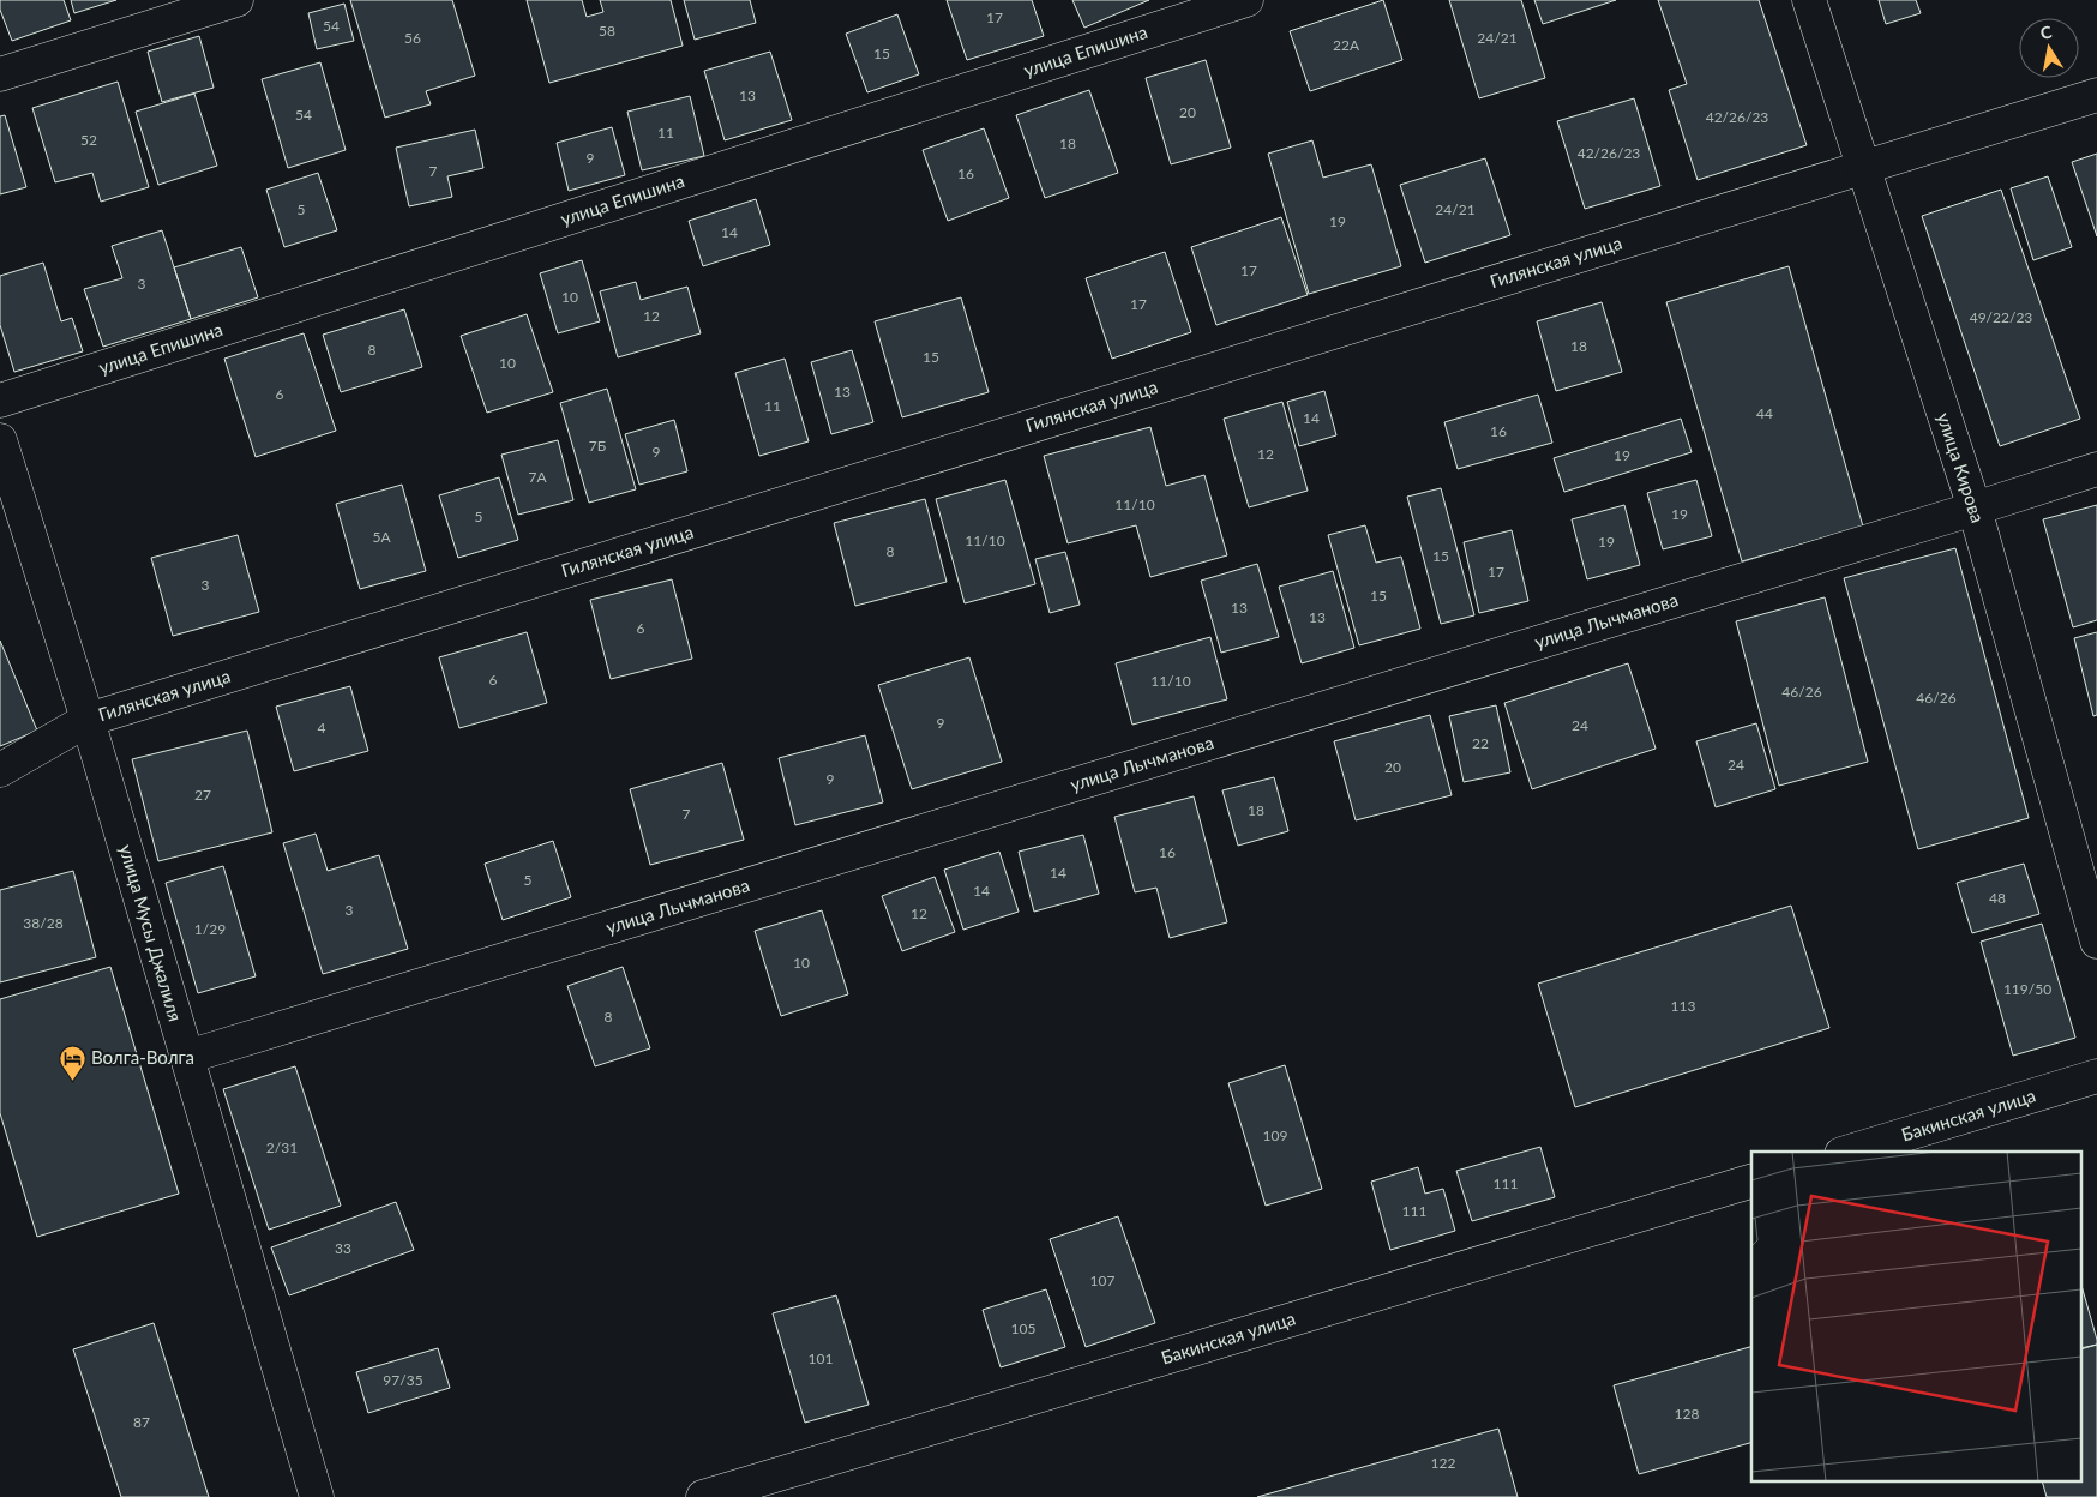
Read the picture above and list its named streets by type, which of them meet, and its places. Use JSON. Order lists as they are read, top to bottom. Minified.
{"streets":{"street":["улица Епишина","Гилянская улица","улица Кирова","улица Лычманова","улица Мусы Джалиля","Бакинская улица"]},"crossings":[["Гилянская улица","улица Кирова"],["Гилянская улица","улица Мусы Джалиля"],["улица Кирова","улица Лычманова"],["улица Лычманова","улица Мусы Джалиля"]],"places":{"hotel":["Волга-Волга"]},"house_numbers":["17","54","58","56","24/21","22А","15","13","20","54","42/26/23","11","52","18","42/26/23","9","7","16","5","24/21","19","14","17","3","10","17","12","49/22/23","18","8","15","10","13","6","11","44","14","16","7Б","9","12","19","7А","11/10","19","5","5А","11/10","19","8","15","17","3","15","13","13","6","6","11/10","46/26","46/26","9","24","4","22","24","20","9","27","18","7","16","14","5","14","48","3","12","38/28","1/29","10","119/50","113","8","109","2/31","111","111","33","107","105","101","97/35","128","87","122"],"north":"top"}
